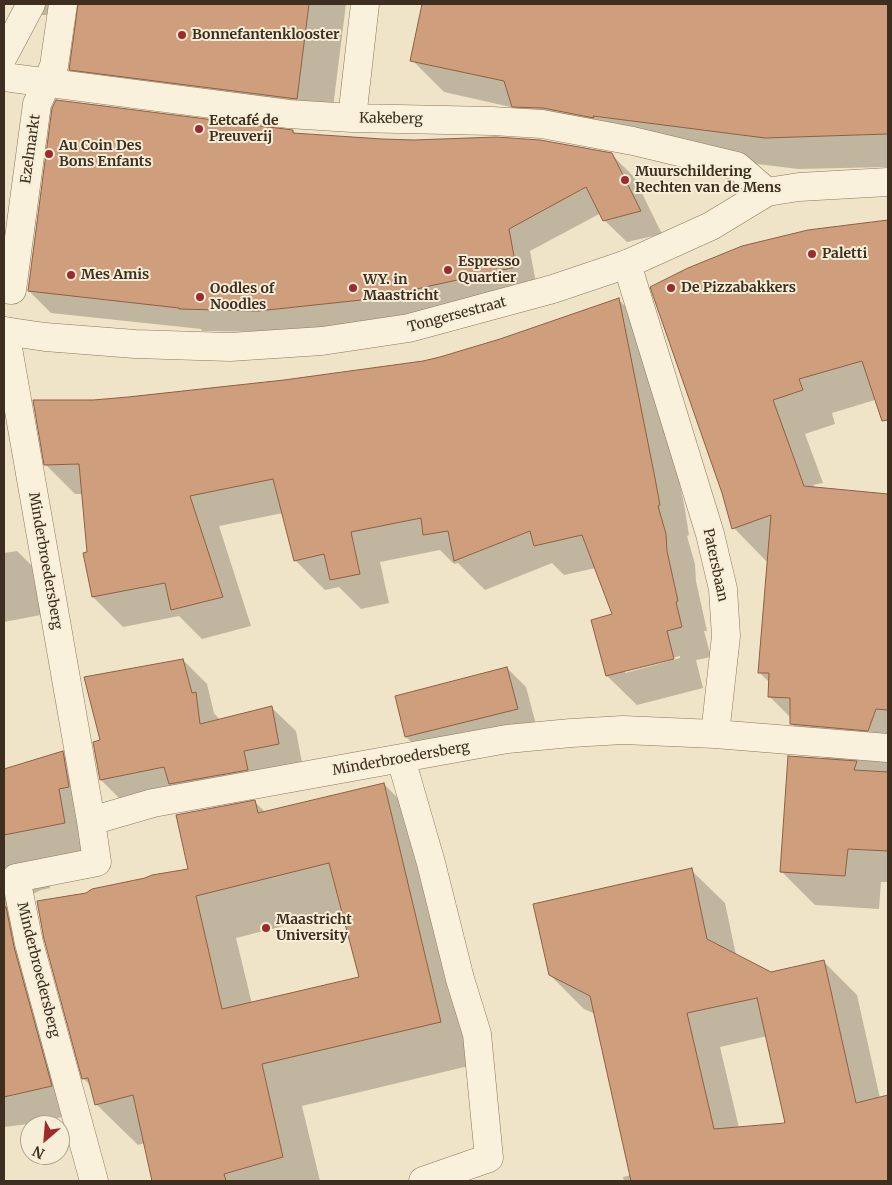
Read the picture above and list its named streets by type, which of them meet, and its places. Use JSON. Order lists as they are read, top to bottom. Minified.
{"streets":{"street":["Kakeberg","Ezelmarkt","Tongersestraat","Minderbroedersberg","Patersbaan"]},"crossings":[["Kakeberg","Ezelmarkt"],["Kakeberg","Tongersestraat"],["Tongersestraat","Minderbroedersberg"],["Tongersestraat","Patersbaan"],["Minderbroedersberg","Patersbaan"]],"places":["Bonnefantenklooster","Eetcafé de Preuverij","Au Coin Des Bons Enfants","Muurschildering Rechten van de Mens","Paletti","Espresso Quartier","Mes Amis","WY. in Maastricht","De Pizzabakkers","Oodles of Noodles","Maastricht University"],"north":"bottom left"}
